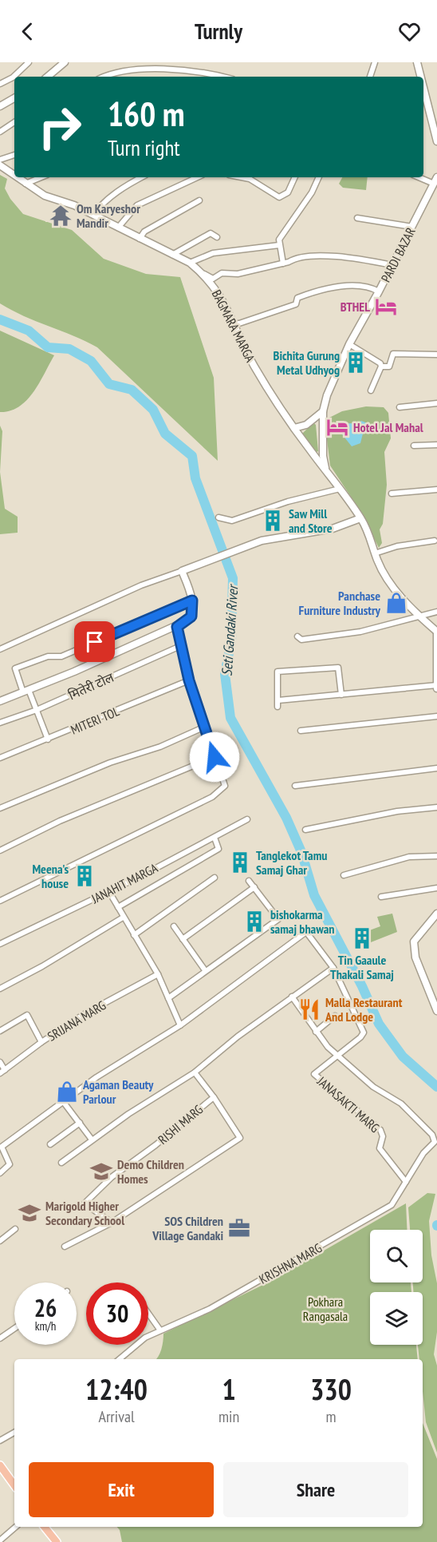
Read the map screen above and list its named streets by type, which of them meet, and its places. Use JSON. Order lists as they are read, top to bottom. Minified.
{"streets":{"main road":["PARDI BAZAR","BAGMARA MARGA","मितेरी टोल"],"street":["MITERI TOL","JANAHIT MARGA","SRIJANA MARG","JANASAKTI MARG","RISHI MARG","KRISHNA MARG"]},"crossings":[["PARDI BAZAR","BAGMARA MARGA"],["JANASAKTI MARG","KRISHNA MARG"]],"water":["Seti Gandaki River"],"parks":["Pokhara Rangasala"],"places":{"temple":["Om Karyeshor Mandir"],"hotel":["BTHEL","Hotel Jal Mahal"],"building":["Bichita Gurung Metal Udhyog","Saw Mill and Store","Tanglekot Tamu Samaj Ghar","Meena's house","bishokarma samaj bhawan","Tin Gaaule Thakali Samaj"],"shop":["Panchase Furniture Industry","Agaman Beauty Parlour"],"restaurant":["Malla Restaurant And Lodge"],"school or university":["Demo Children Homes","Marigold Higher Secondary School"],"office":["SOS Children Village Gandaki"]},"page":{"header":"Turnly","turn":["160 m","Turn right"],"speed":"26 km/h","limit":"30","eta":["12:40","Arrival","1","min","330","m"],"buttons":["Exit","Share"]}}
